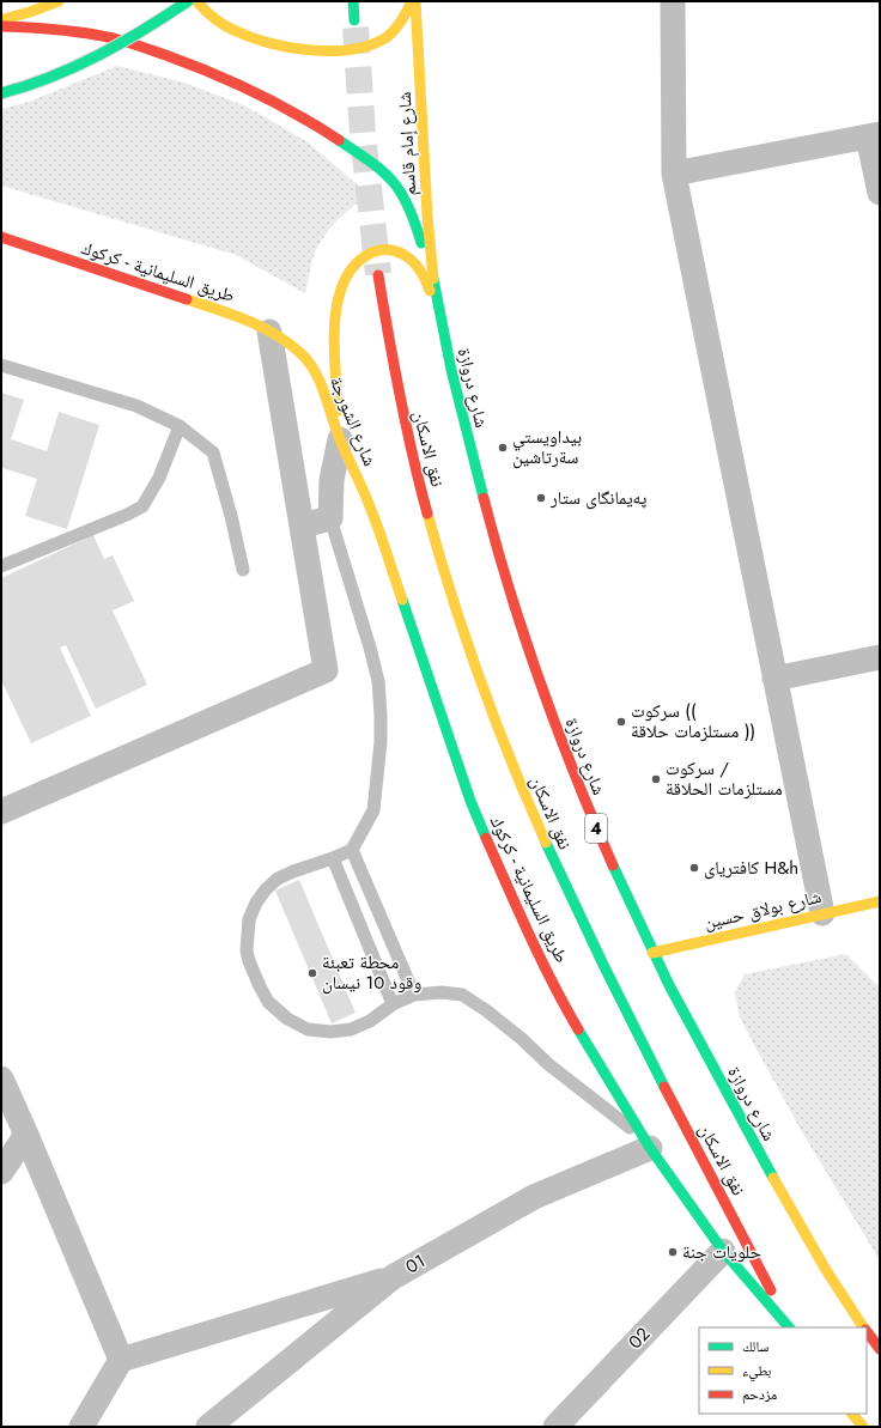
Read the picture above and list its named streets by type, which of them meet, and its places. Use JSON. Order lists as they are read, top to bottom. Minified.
{"streets":{"main road":["شارع إمام قاسم","طريق السليمانية - كركوك","شارع دروازة","شارع الشورجة","نفق الاسكان","4","شارع بولاق حسين"],"street":["01","02"]},"crossings":[["شارع إمام قاسم","شارع دروازة"],["طريق السليمانية - كركوك","شارع الشورجة"],["طريق السليمانية - كركوك","01"],["طريق السليمانية - كركوك","02"],["شارع دروازة","شارع بولاق حسين"]],"places":["بيداويستي سةرتاشين","پەیمانگای ستار","سركوت (( مستلزمات حلاقة ))","سركوت / مستلزمات الحلاقة","کافتریای H&h","محطة تعبئة وقود 10 نيسان","حلویات جنة"],"legend":["سالك","بطيء","مزدحم"]}
